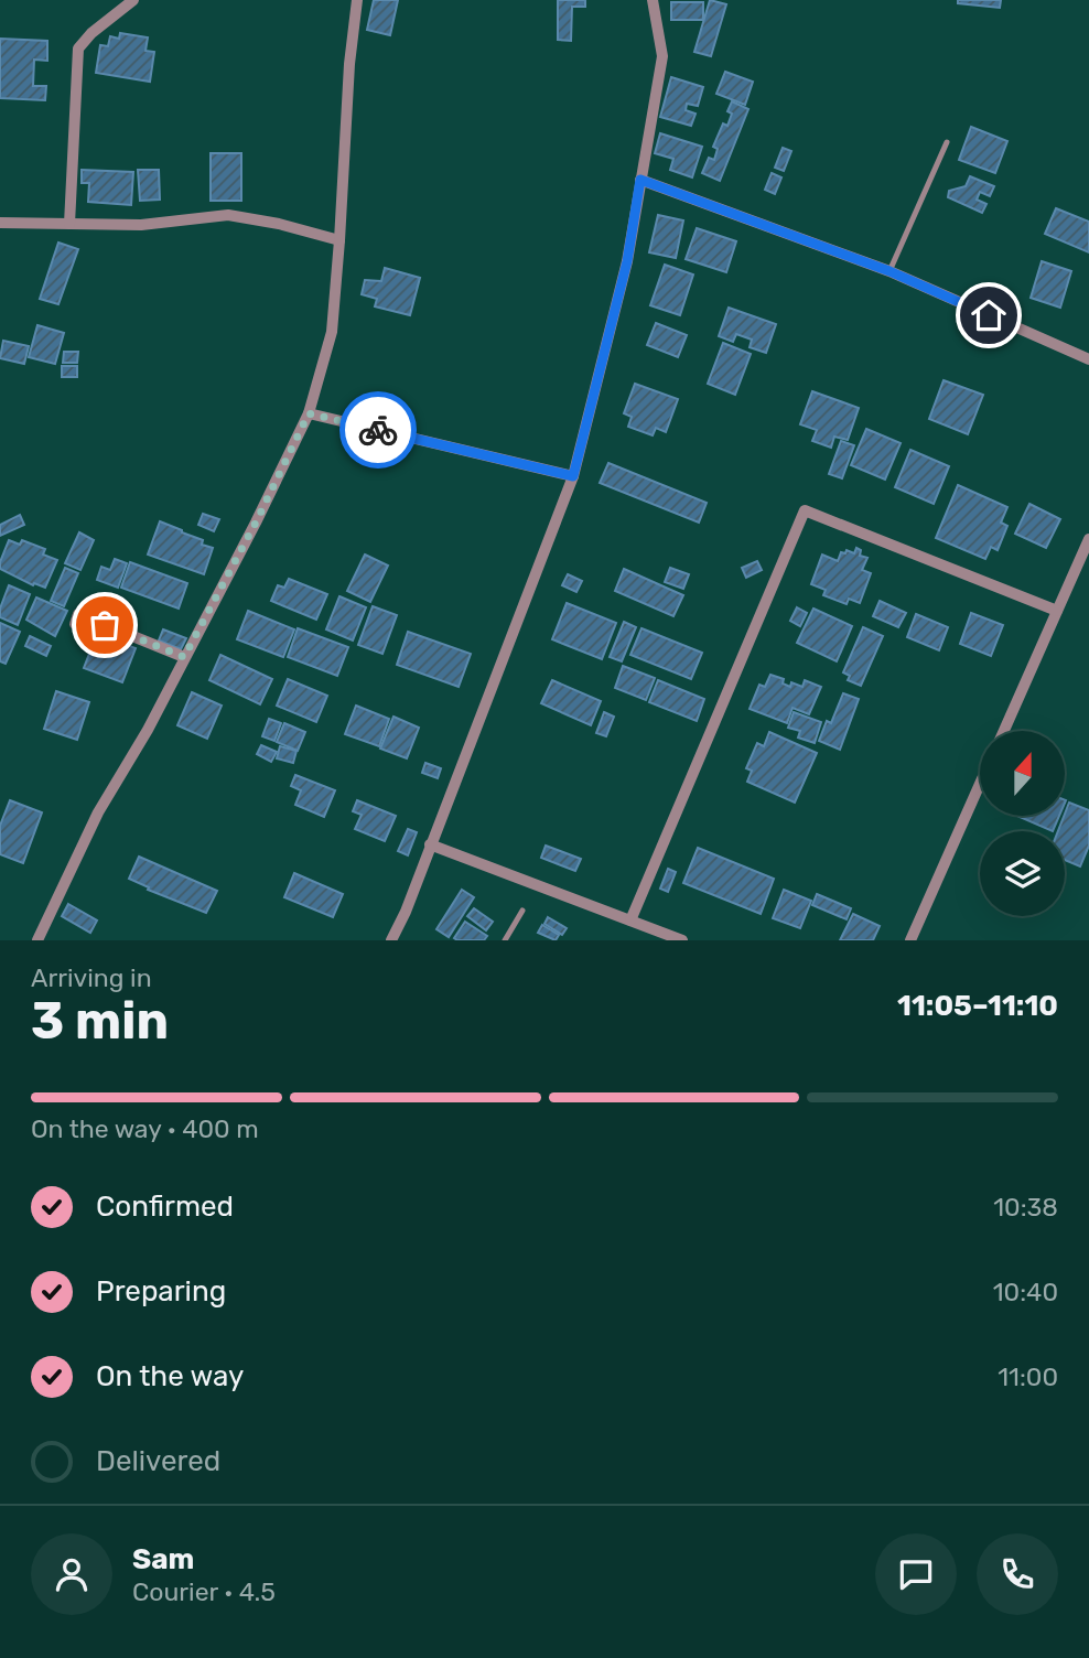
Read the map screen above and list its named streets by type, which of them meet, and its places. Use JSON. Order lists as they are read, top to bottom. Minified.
{"north":"top","page":{"heading":["3 min","Arriving in","11:05–11:10"],"panel":["Sam","Courier · 4.5"],"bar":"On the way · 400 m","list":[["Confirmed","10:38"],["Preparing","10:40"],["On the way","11:00"],"Delivered"]}}
